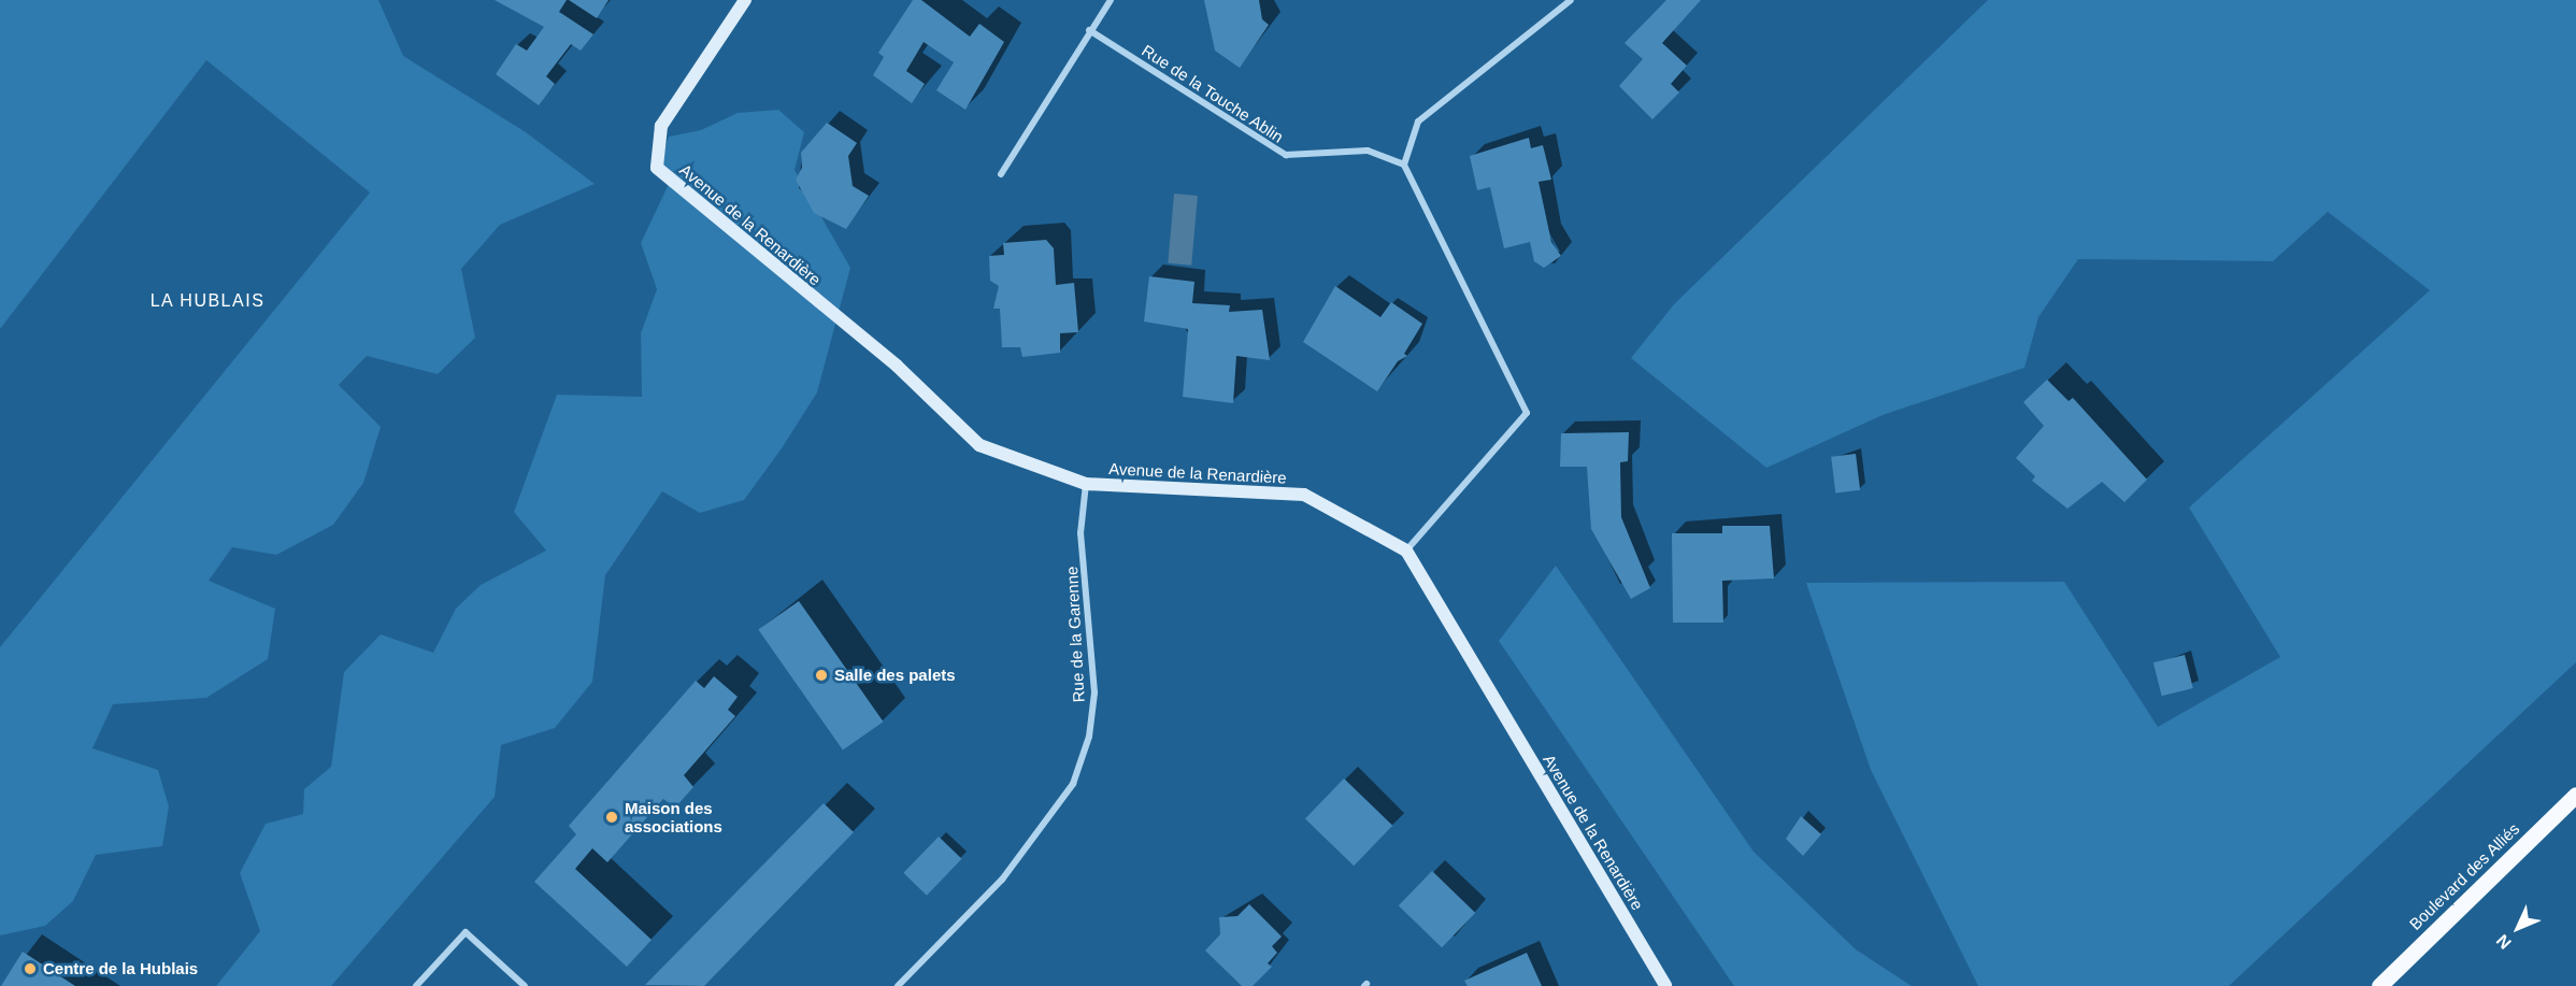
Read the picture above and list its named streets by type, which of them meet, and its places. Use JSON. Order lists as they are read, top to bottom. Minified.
{"streets":{"main road":["Boulevard des Alliés"],"street":["Rue de la Touche Ablin","Avenue de la Renardière","Rue de la Garenne"]},"crossings":[["Avenue de la Renardière","Rue de la Garenne"]],"districts":["LA HUBLAIS"],"places":["Salle des palets","Maison des associations","Centre de la Hublais"],"north":"bottom left"}
